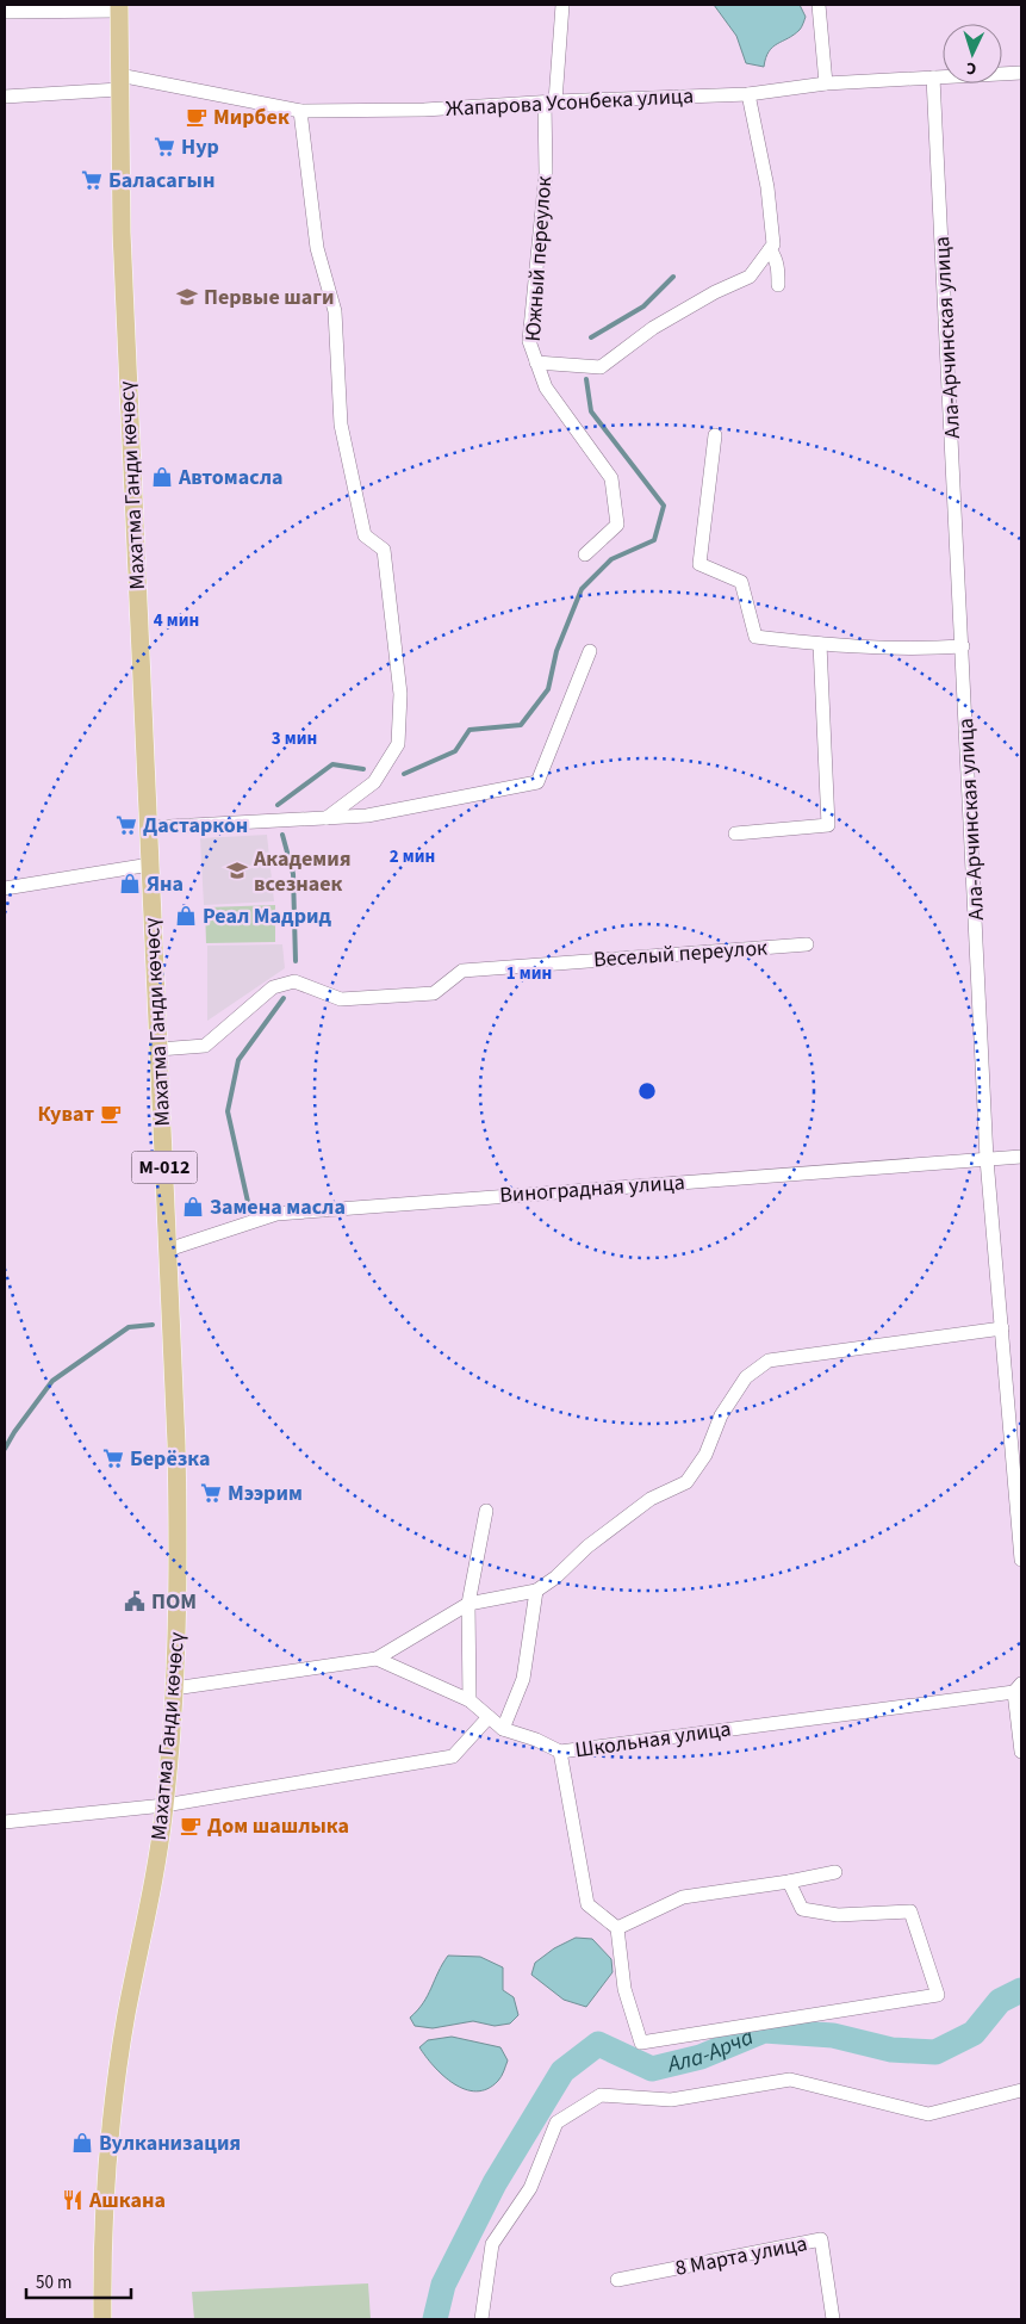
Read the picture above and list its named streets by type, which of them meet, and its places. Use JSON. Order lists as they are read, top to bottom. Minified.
{"streets":{"main road":["Махатма Ганди көчөсү","М-012"],"street":["Жапарова Усонбека улица","Южный переулок","Ала-Арчинская улица","Веселый переулок","Виноградная улица","Школьная улица","8 Марта улица"]},"crossings":[["Жапарова Усонбека улица","Южный переулок"],["Жапарова Усонбека улица","Ала-Арчинская улица"],["Жапарова Усонбека улица","Махатма Ганди көчөсү"],["Ала-Арчинская улица","Виноградная улица"],["Махатма Ганди көчөсү","Веселый переулок"],["Махатма Ганди көчөсү","Виноградная улица"]],"water":["Ала-Арча"],"places":{"cafe":["Мирбек","Куват","Дом шашлыка"],"supermarket":["Нур","Баласагын","Дастаркон","Берёзка","Мээрим"],"school or university":["Первые шаги","Академия всезнаек"],"shop":["Автомасла","Яна","Реал Мадрид","Замена масла","Вулканизация"],"public building":["ПОМ"],"restaurant":["Ашкана"]},"scale_bar":"50 m","north":"bottom","rings":["4 мин","3 мин","2 мин","1 мин"]}
